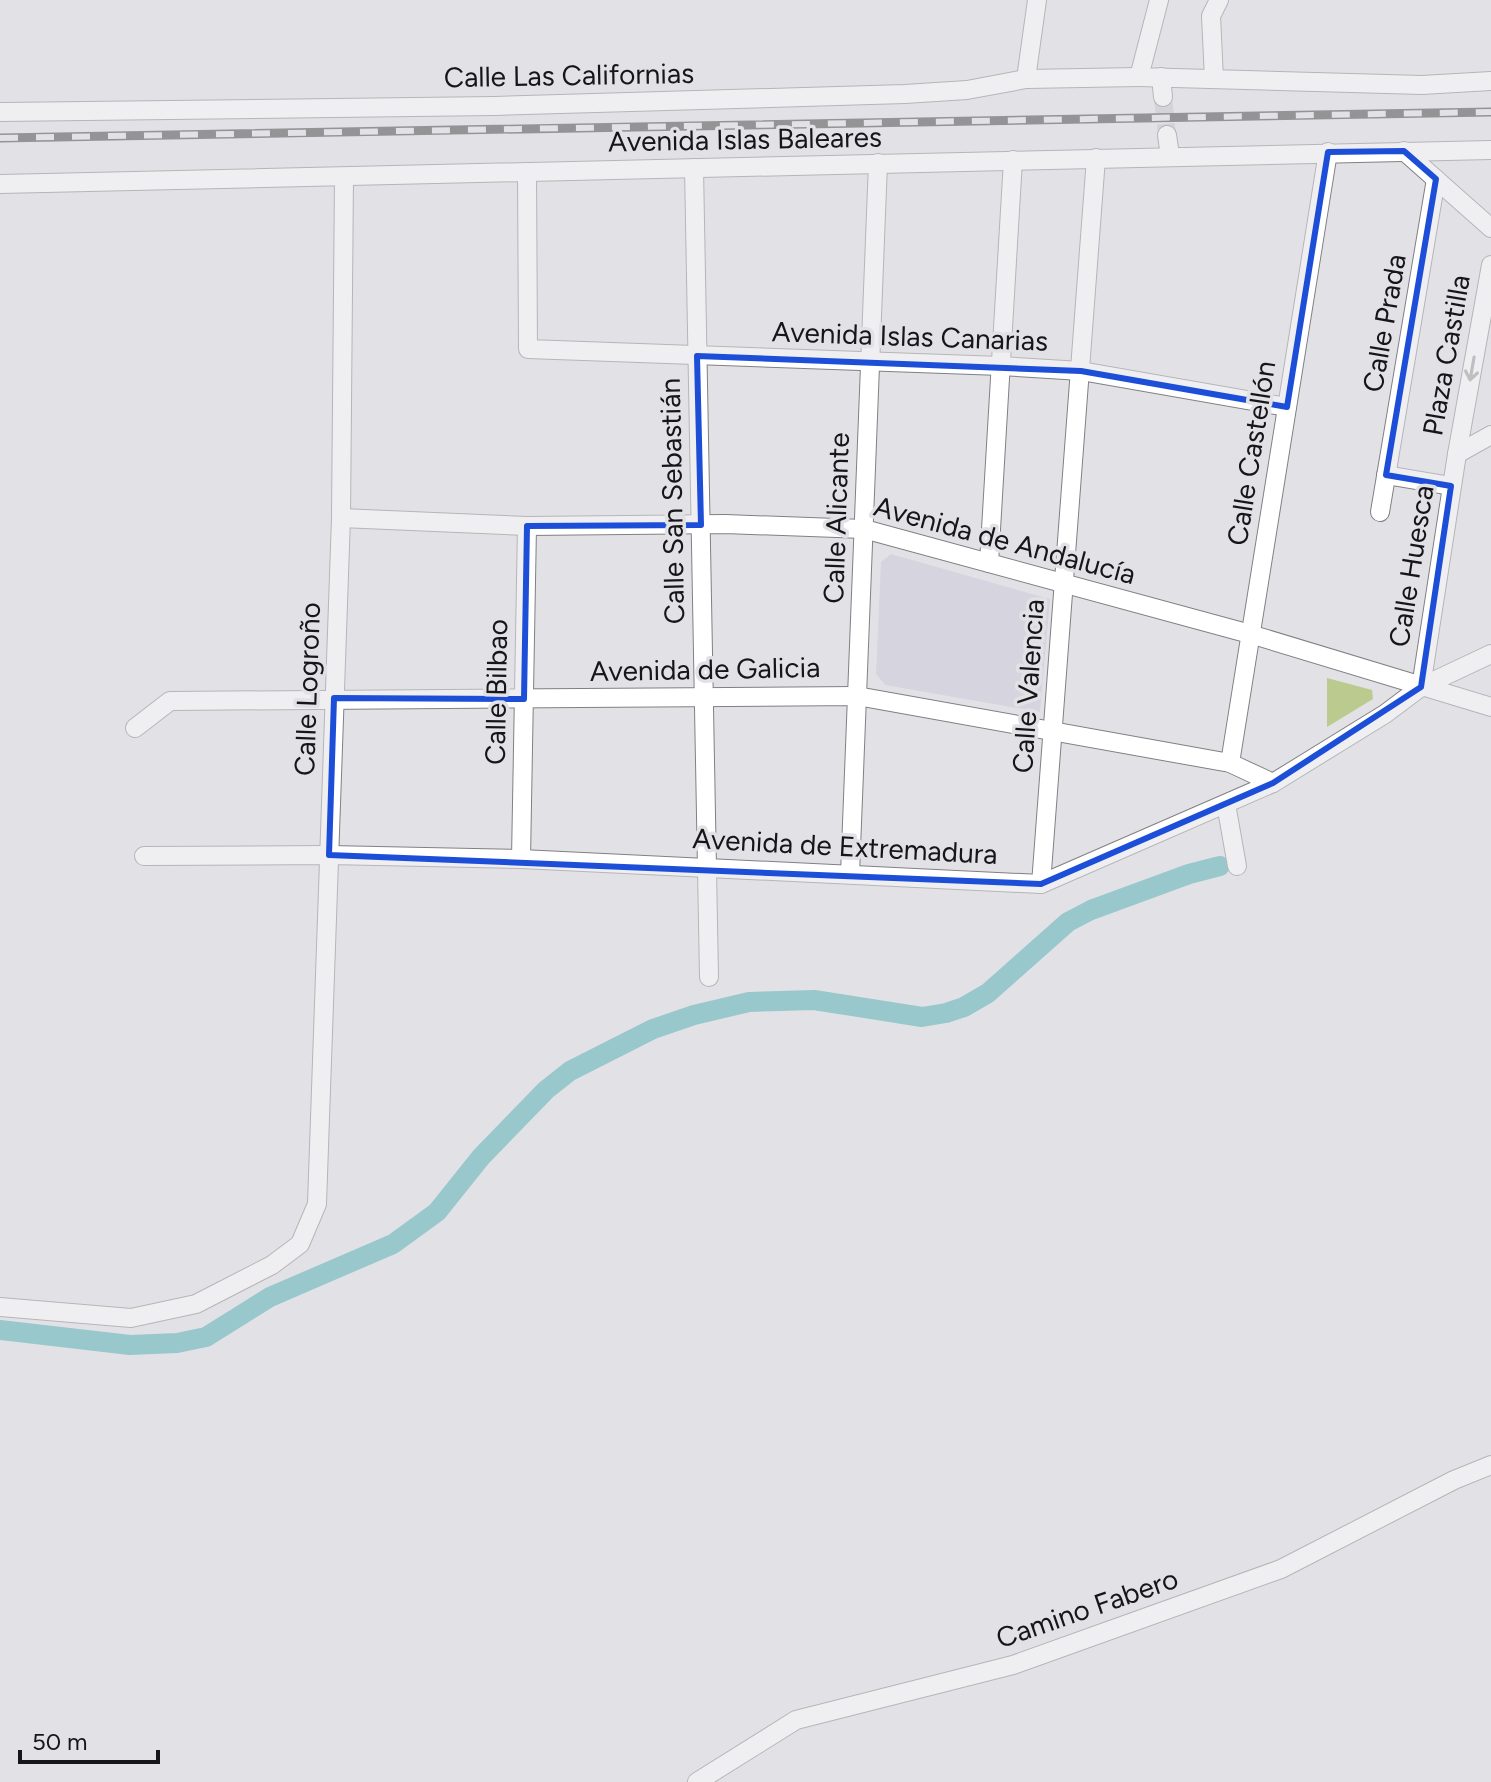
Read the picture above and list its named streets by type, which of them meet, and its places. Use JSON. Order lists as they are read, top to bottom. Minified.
{"streets":{"street":["Calle Las Californias","Avenida Islas Baleares","Calle Prada","Avenida Islas Canarias","Plaza Castilla","Calle Castellón","Calle San Sebastián","Calle Alicante","Avenida de Andalucía","Calle Huesca","Avenida de Galicia","Calle Valencia","Calle Logroño","Calle Bilbao","Avenida de Extremadura","Camino Fabero"]},"crossings":[["Avenida Islas Baleares","Avenida Islas Canarias"],["Avenida Islas Baleares","Calle Castellón"],["Avenida Islas Baleares","Calle San Sebastián"],["Avenida Islas Baleares","Calle Alicante"],["Avenida Islas Baleares","Calle Valencia"],["Avenida Islas Baleares","Calle Logroño"],["Avenida Islas Canarias","Calle Castellón"],["Avenida Islas Canarias","Calle San Sebastián"],["Avenida Islas Canarias","Calle Alicante"],["Avenida Islas Canarias","Calle Valencia"],["Plaza Castilla","Calle Huesca"],["Calle Castellón","Avenida de Andalucía"],["Calle Castellón","Avenida de Galicia"],["Calle San Sebastián","Avenida de Andalucía"],["Calle San Sebastián","Avenida de Galicia"],["Calle San Sebastián","Avenida de Extremadura"],["Calle Alicante","Avenida de Andalucía"],["Calle Alicante","Avenida de Galicia"],["Calle Alicante","Avenida de Extremadura"],["Avenida de Andalucía","Calle Huesca"],["Avenida de Andalucía","Calle Valencia"],["Avenida de Andalucía","Calle Logroño"],["Avenida de Andalucía","Calle Bilbao"],["Avenida de Andalucía","Avenida de Extremadura"],["Calle Huesca","Avenida de Extremadura"],["Avenida de Galicia","Calle Valencia"],["Avenida de Galicia","Calle Logroño"],["Avenida de Galicia","Calle Bilbao"],["Avenida de Galicia","Avenida de Extremadura"],["Calle Valencia","Avenida de Extremadura"],["Calle Logroño","Avenida de Extremadura"],["Calle Bilbao","Avenida de Extremadura"]],"one_way":["Plaza Castilla"],"scale_bar":"50 m"}
